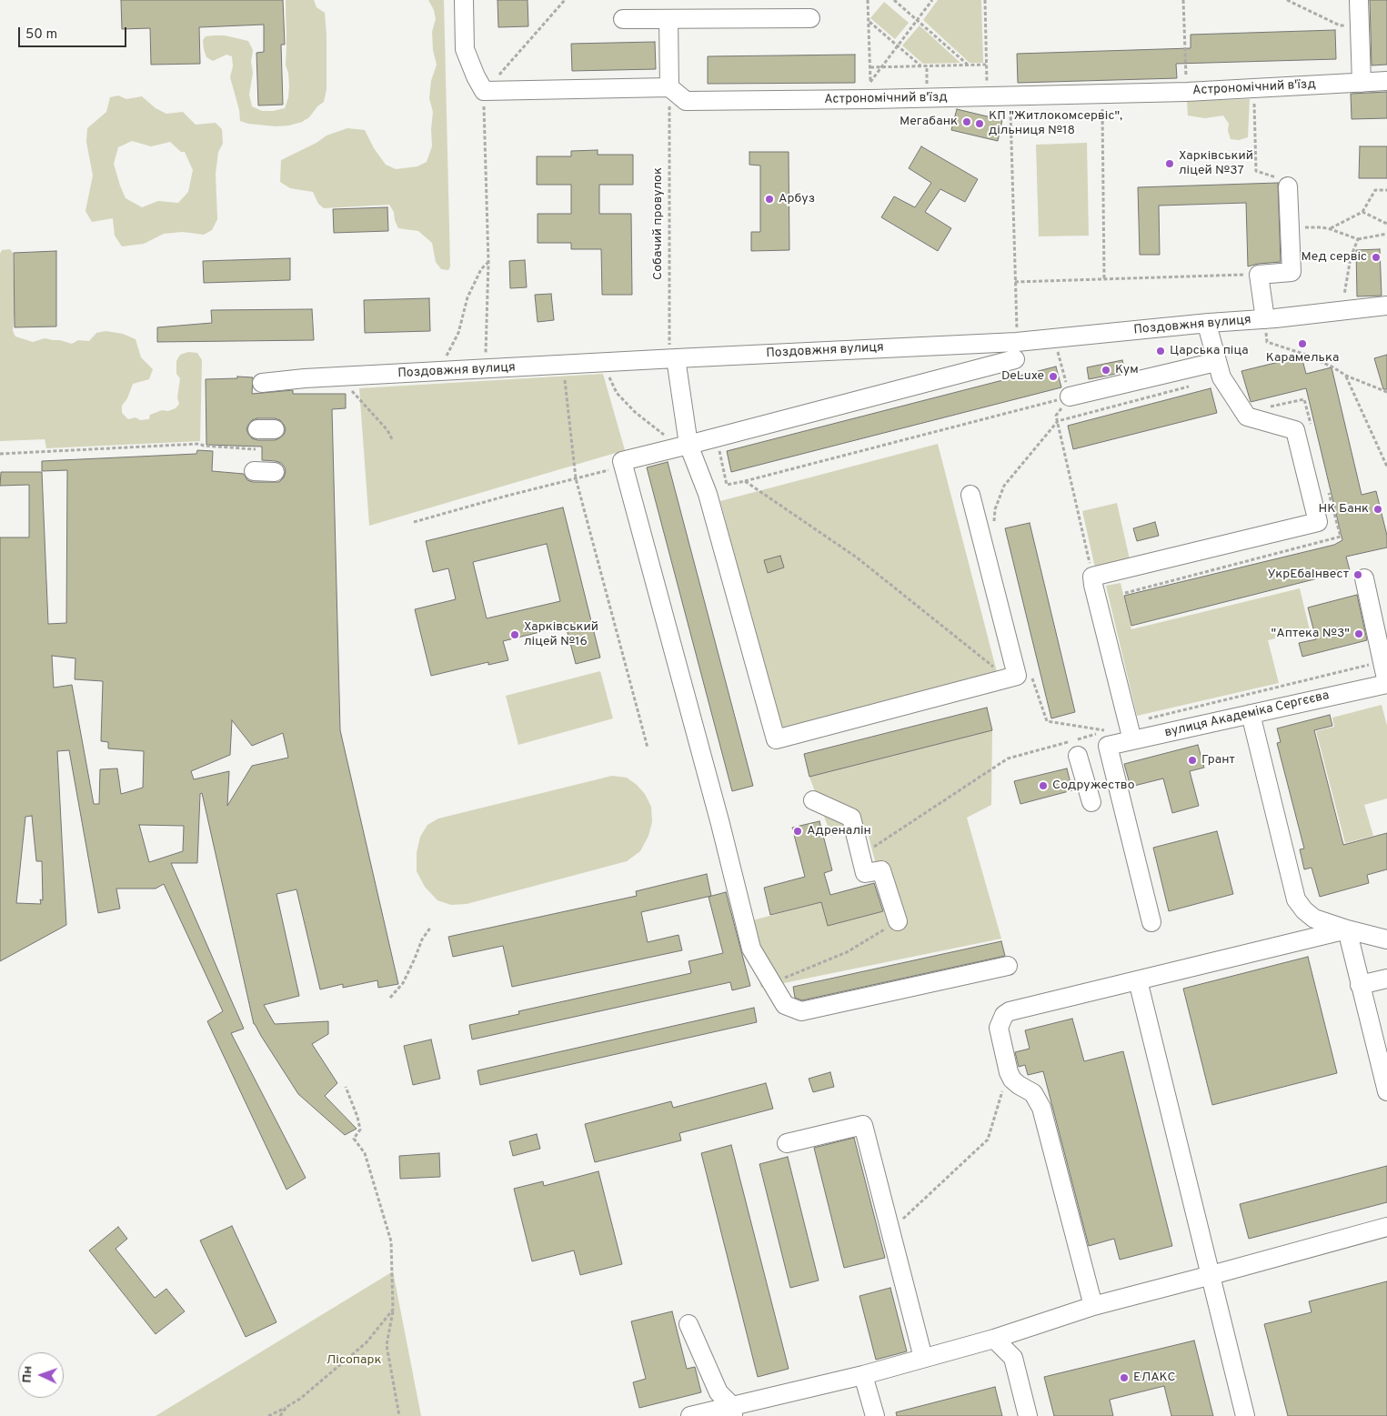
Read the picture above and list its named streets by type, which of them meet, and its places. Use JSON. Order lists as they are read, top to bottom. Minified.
{"streets":{"street":["Астрономічний в'їзд","Поздовжня вулиця","вулиця Академіка Сергєєва"],"path":["Собачий провулок"]},"crossings":[["Астрономічний в'їзд","Собачий провулок"],["Собачий провулок","Поздовжня вулиця"]],"parks":["Лісопарк"],"places":["Мегабанк","КП \"Житлокомсервіс\", дільниця №18","Харківський ліцей №37","Арбуз","Мед сервіс","Карамелька","Царська піца","Кум","DeLuxe","НК Банк","УкрЕбаІнвест","\"Аптека №3\"","Харківський ліцей №16","Грант","Содружество","Адреналін","ЕЛАКС"],"scale_bar":"50 m","north":"left"}
